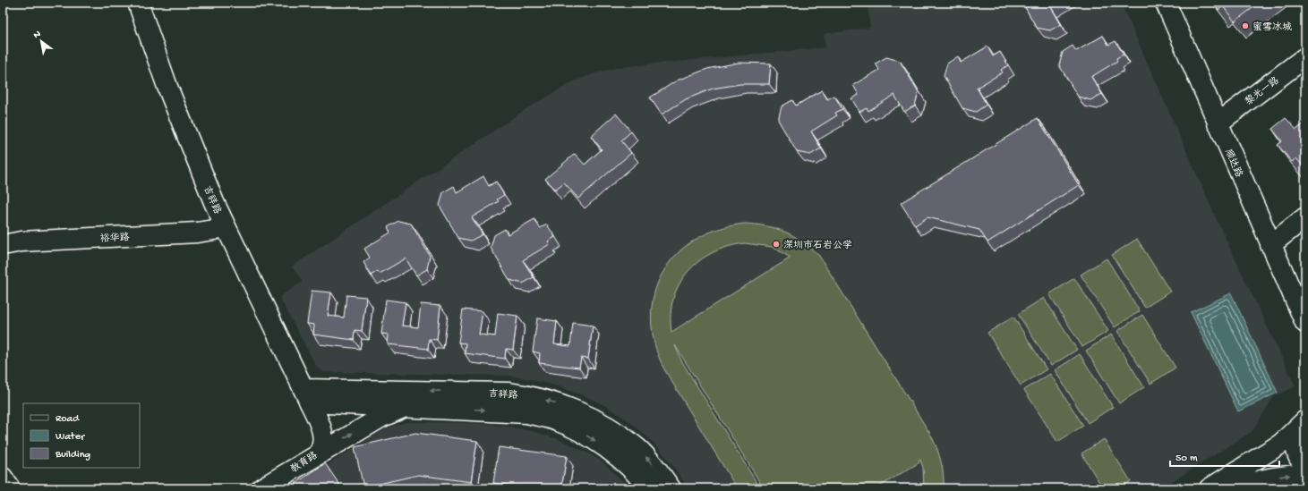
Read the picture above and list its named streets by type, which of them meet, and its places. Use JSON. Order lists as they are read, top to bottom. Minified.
{"streets":{"street":["黎光一路","顺达路","吉祥路","裕华路","教育路"]},"crossings":[["黎光一路","顺达路"],["吉祥路","裕华路"],["吉祥路","教育路"]],"places":["蜜雪冰城","深圳市石岩公学"],"legend":["Road","Water","Building"],"scale_bar":"50 m","north":"top left"}
